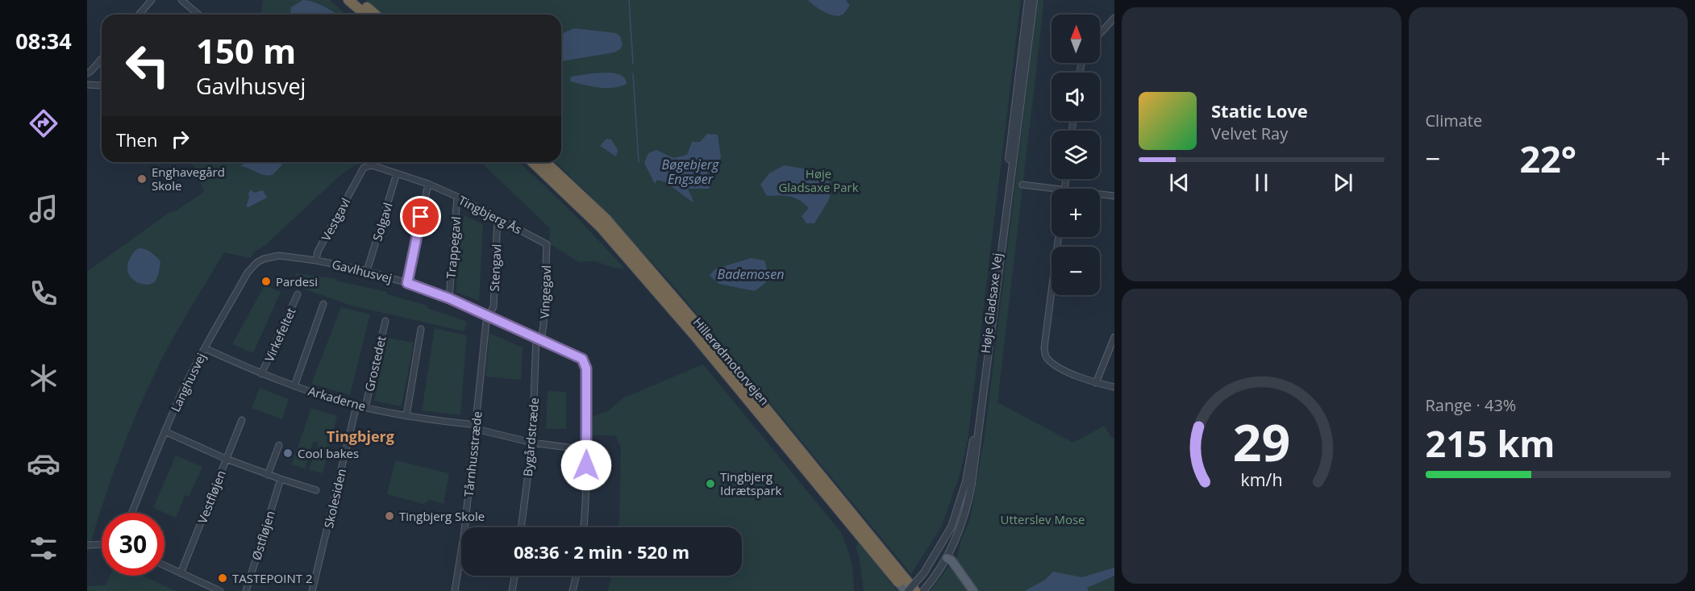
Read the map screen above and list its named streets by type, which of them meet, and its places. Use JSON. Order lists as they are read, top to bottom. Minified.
{"streets":{"highway":["Hillerødmotorvejen"],"street":["Tingbjerg Ås","Vestgavl","Solgavl","Trappegavl","Stengavl","Gavlhusvej","Vingegavl","Høje Gladsaxe Vej","Virkefeltet","Grostedet","Langhusvej","Arkaderne","Bygårdstræde","Tårnhusstræde","Vestfløjen","Skolesiden","Østfløjen"]},"crossings":[["Tingbjerg Ås","Vestgavl"],["Tingbjerg Ås","Solgavl"],["Tingbjerg Ås","Trappegavl"],["Tingbjerg Ås","Stengavl"],["Tingbjerg Ås","Vingegavl"],["Vestgavl","Gavlhusvej"],["Solgavl","Gavlhusvej"],["Trappegavl","Gavlhusvej"],["Stengavl","Gavlhusvej"],["Stengavl","Tårnhusstræde"],["Gavlhusvej","Vingegavl"],["Gavlhusvej","Langhusvej"],["Gavlhusvej","Arkaderne"],["Gavlhusvej","Bygårdstræde"],["Gavlhusvej","Tårnhusstræde"],["Vingegavl","Bygårdstræde"],["Høje Gladsaxe Vej","Hillerødmotorvejen"],["Virkefeltet","Arkaderne"],["Grostedet","Arkaderne"],["Langhusvej","Arkaderne"],["Arkaderne","Bygårdstræde"],["Arkaderne","Tårnhusstræde"],["Arkaderne","Skolesiden"]],"districts":["Tingbjerg"],"water":["Bøgebjerg Engsøer","Bademosen"],"parks":["Høje Gladsaxe Park","Utterslev Mose"],"places":["Enghavegård Skole","Pardesi","Cool bakes","Tingbjerg Idrætspark","Tingbjerg Skole","TASTEPOINT 2"],"north":"top","page":{"tabs":"08:34","tile":["Climate",["Range · 43%","215 km"]],"map_buttons":["+","−"],"turn":["150 m","Gavlhusvej"],"song":["Static Love","Velvet Ray"],"then":"Then","heat":["−","22°","+"],"limit":"30","trip":"08:36 · 2 min · 520 m","gauge":["29","km/h"]}}
